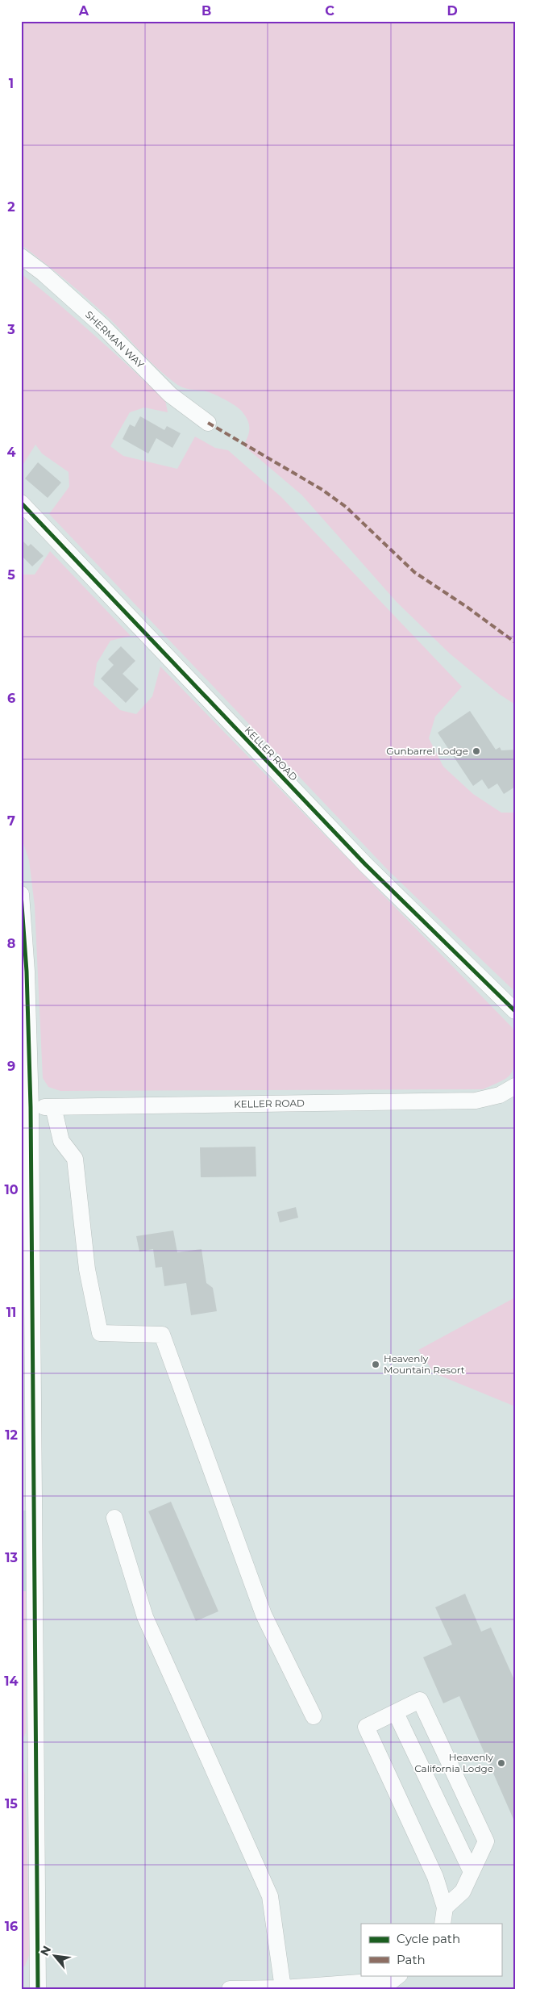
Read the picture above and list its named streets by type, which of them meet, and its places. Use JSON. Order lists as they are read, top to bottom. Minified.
{"streets":{"street":["SHERMAN WAY","KELLER ROAD"]},"places":["Gunbarrel Lodge","Heavenly Mountain Resort","Heavenly California Lodge"],"legend":["Cycle path","Path"],"north":"top left","grid":{"columns":["A","B","C","D"],"rows":["1","2","3","4","5","6","7","8","9","10","11","12","13","14","15","16"]}}
